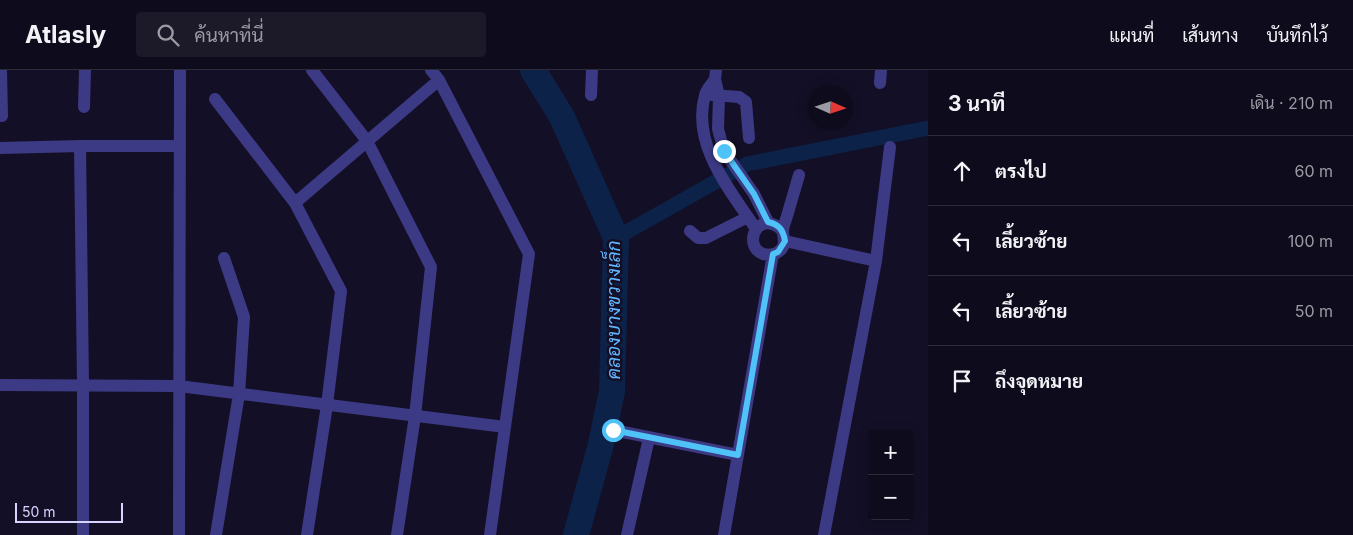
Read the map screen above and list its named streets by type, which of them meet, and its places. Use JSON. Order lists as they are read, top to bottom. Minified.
{"water":["คลองบางขวางเล็ก"],"scale_bar":"50 m","north":"right","page":{"header":"Atlasly","search":"ค้นหาที่นี่","nav":["แผนที่","เส้นทาง","บันทึกไว้"],"heading":["3 นาที","เดิน · 210 m"],"list":[["ตรงไป","60 m"],["เลี้ยวซ้าย","100 m"],["เลี้ยวซ้าย","50 m"],"ถึงจุดหมาย"],"map_buttons":["+","−"],"scale":"50 m"}}
